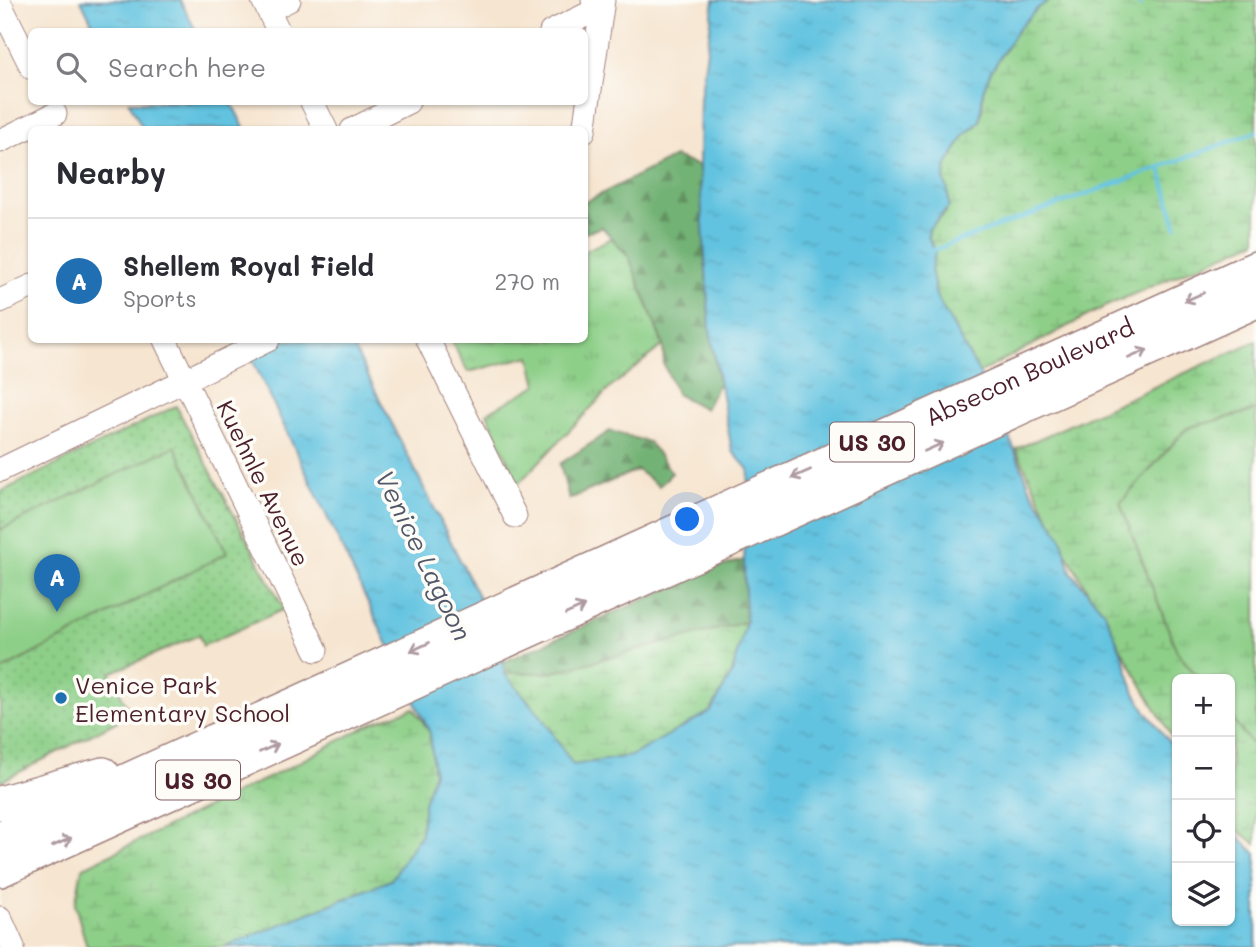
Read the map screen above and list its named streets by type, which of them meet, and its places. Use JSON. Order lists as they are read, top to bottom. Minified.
{"streets":{"highway":["Absecon Boulevard","US 30"],"street":["Kuehnle Avenue"]},"water":["Venice Lagoon"],"places":["Venice Park Elementary School"],"page":{"search":"Search here","heading":"Nearby","list":[{"mark":"A","name":"Shellem Royal Field","note":"Sports","value":"270 m"}],"pins":"A","map_buttons":["+","−"]}}
